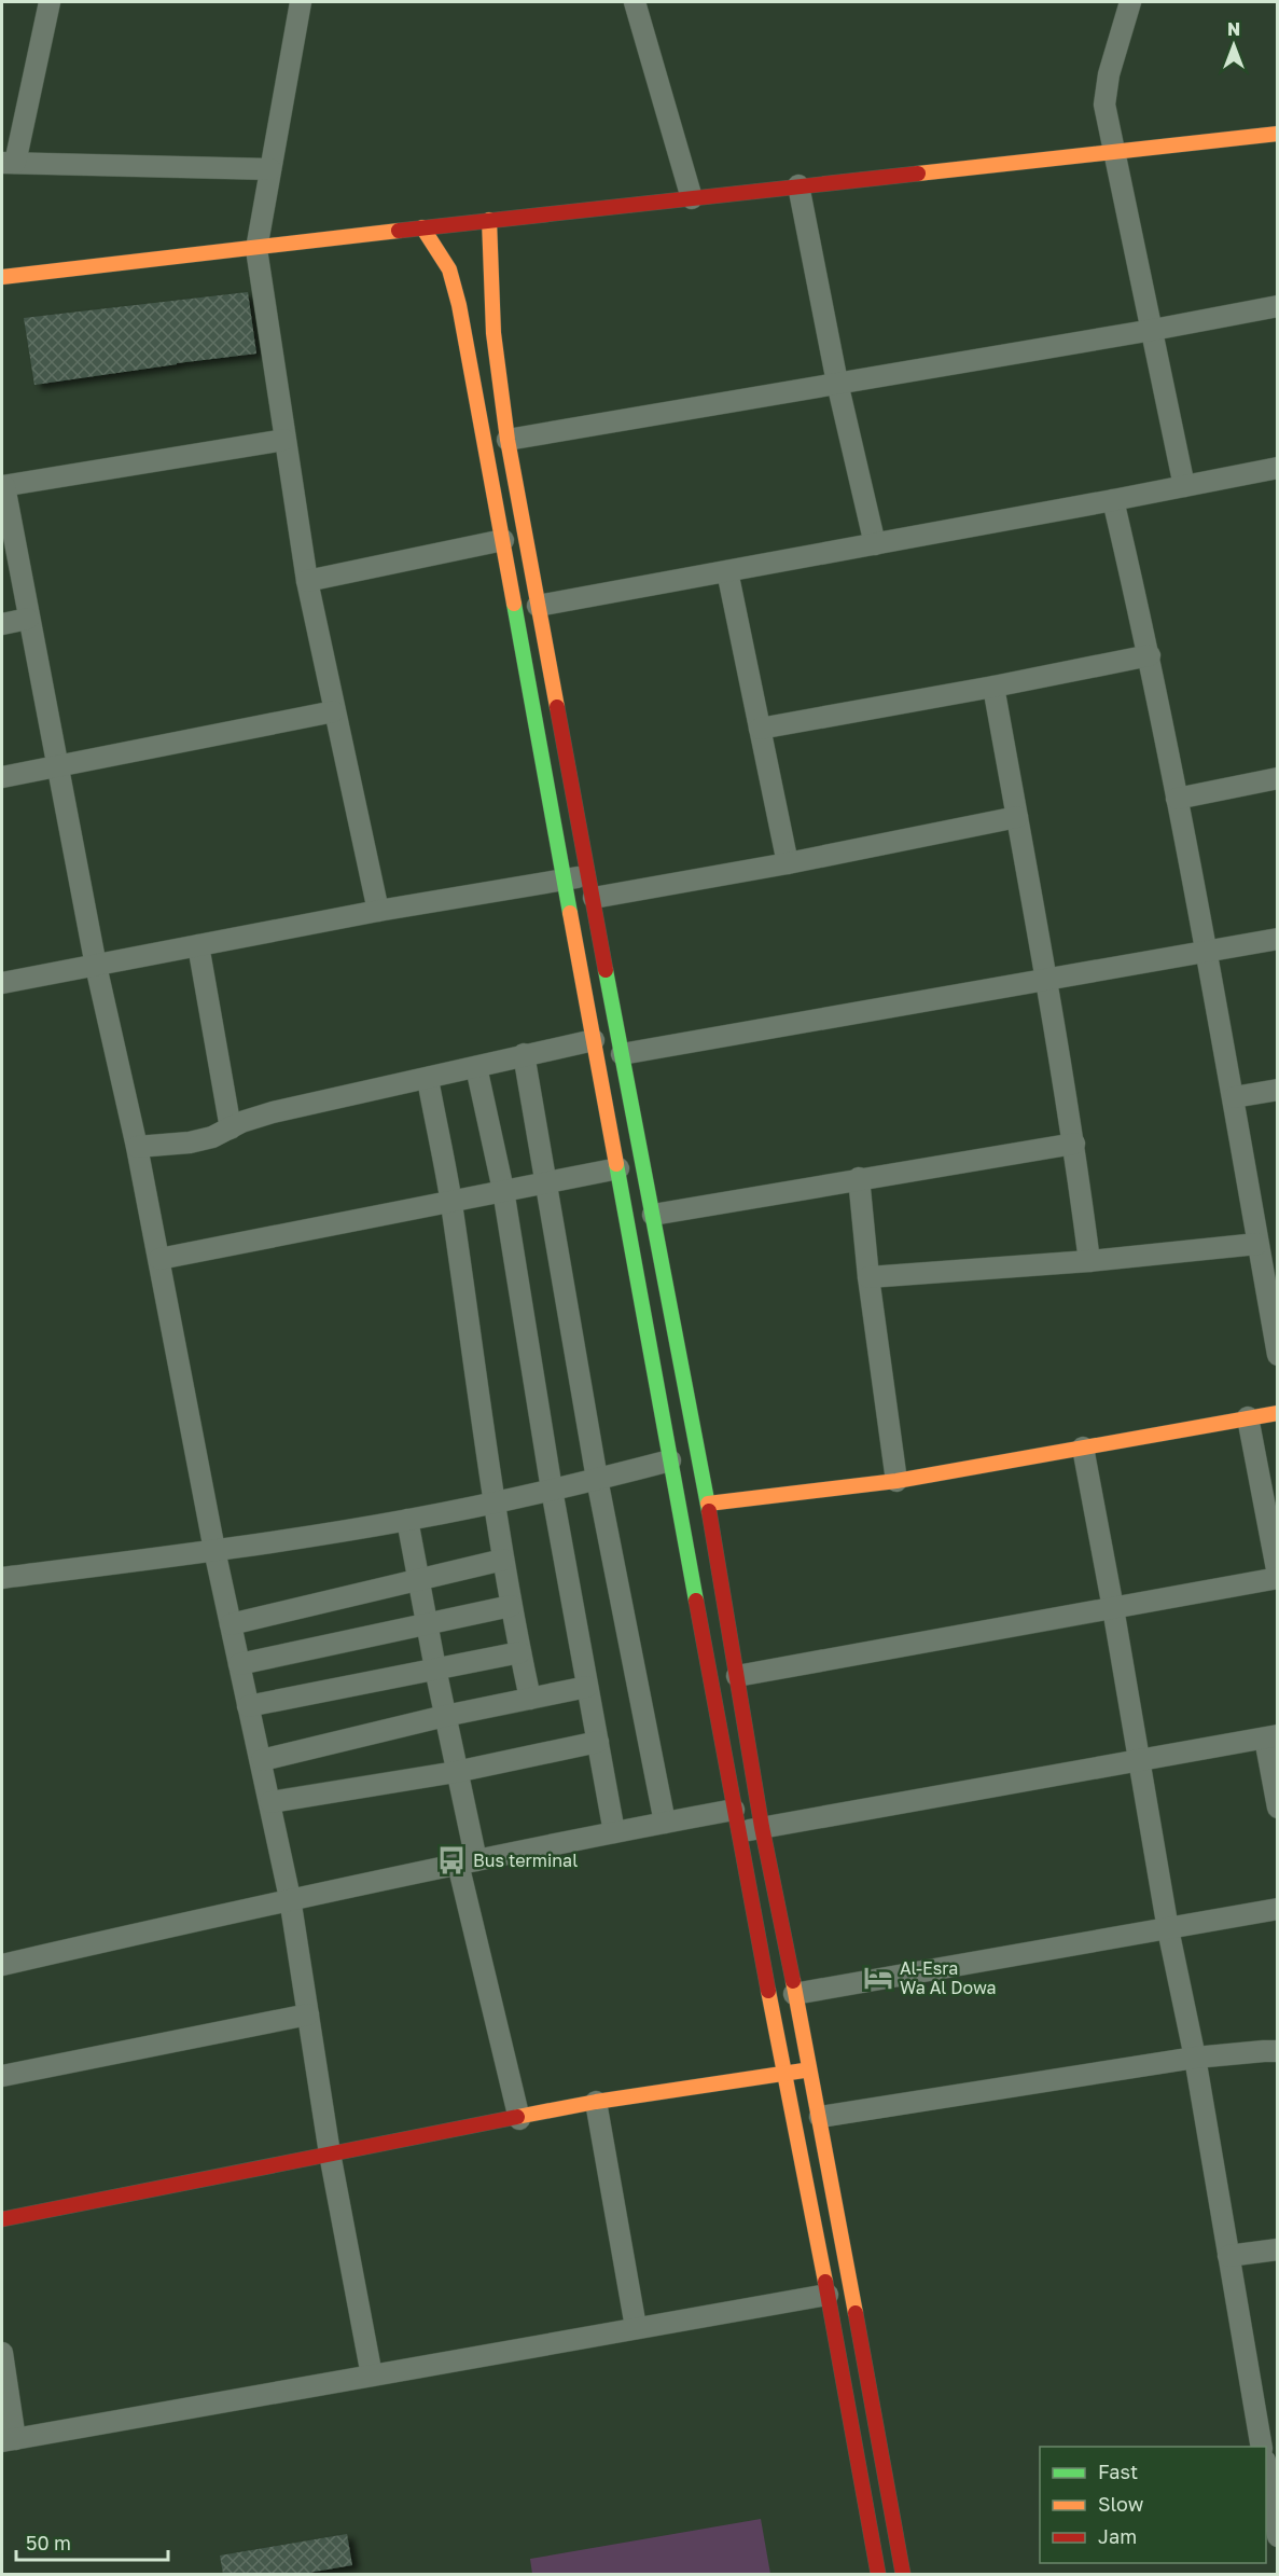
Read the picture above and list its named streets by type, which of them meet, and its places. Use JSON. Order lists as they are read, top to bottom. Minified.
{"places":{"bus stop":["Bus terminal"],"hotel":["Al-Esra Wa Al Dowa"]},"legend":["Fast","Slow","Jam"],"scale_bar":"50 m","north":"top"}
